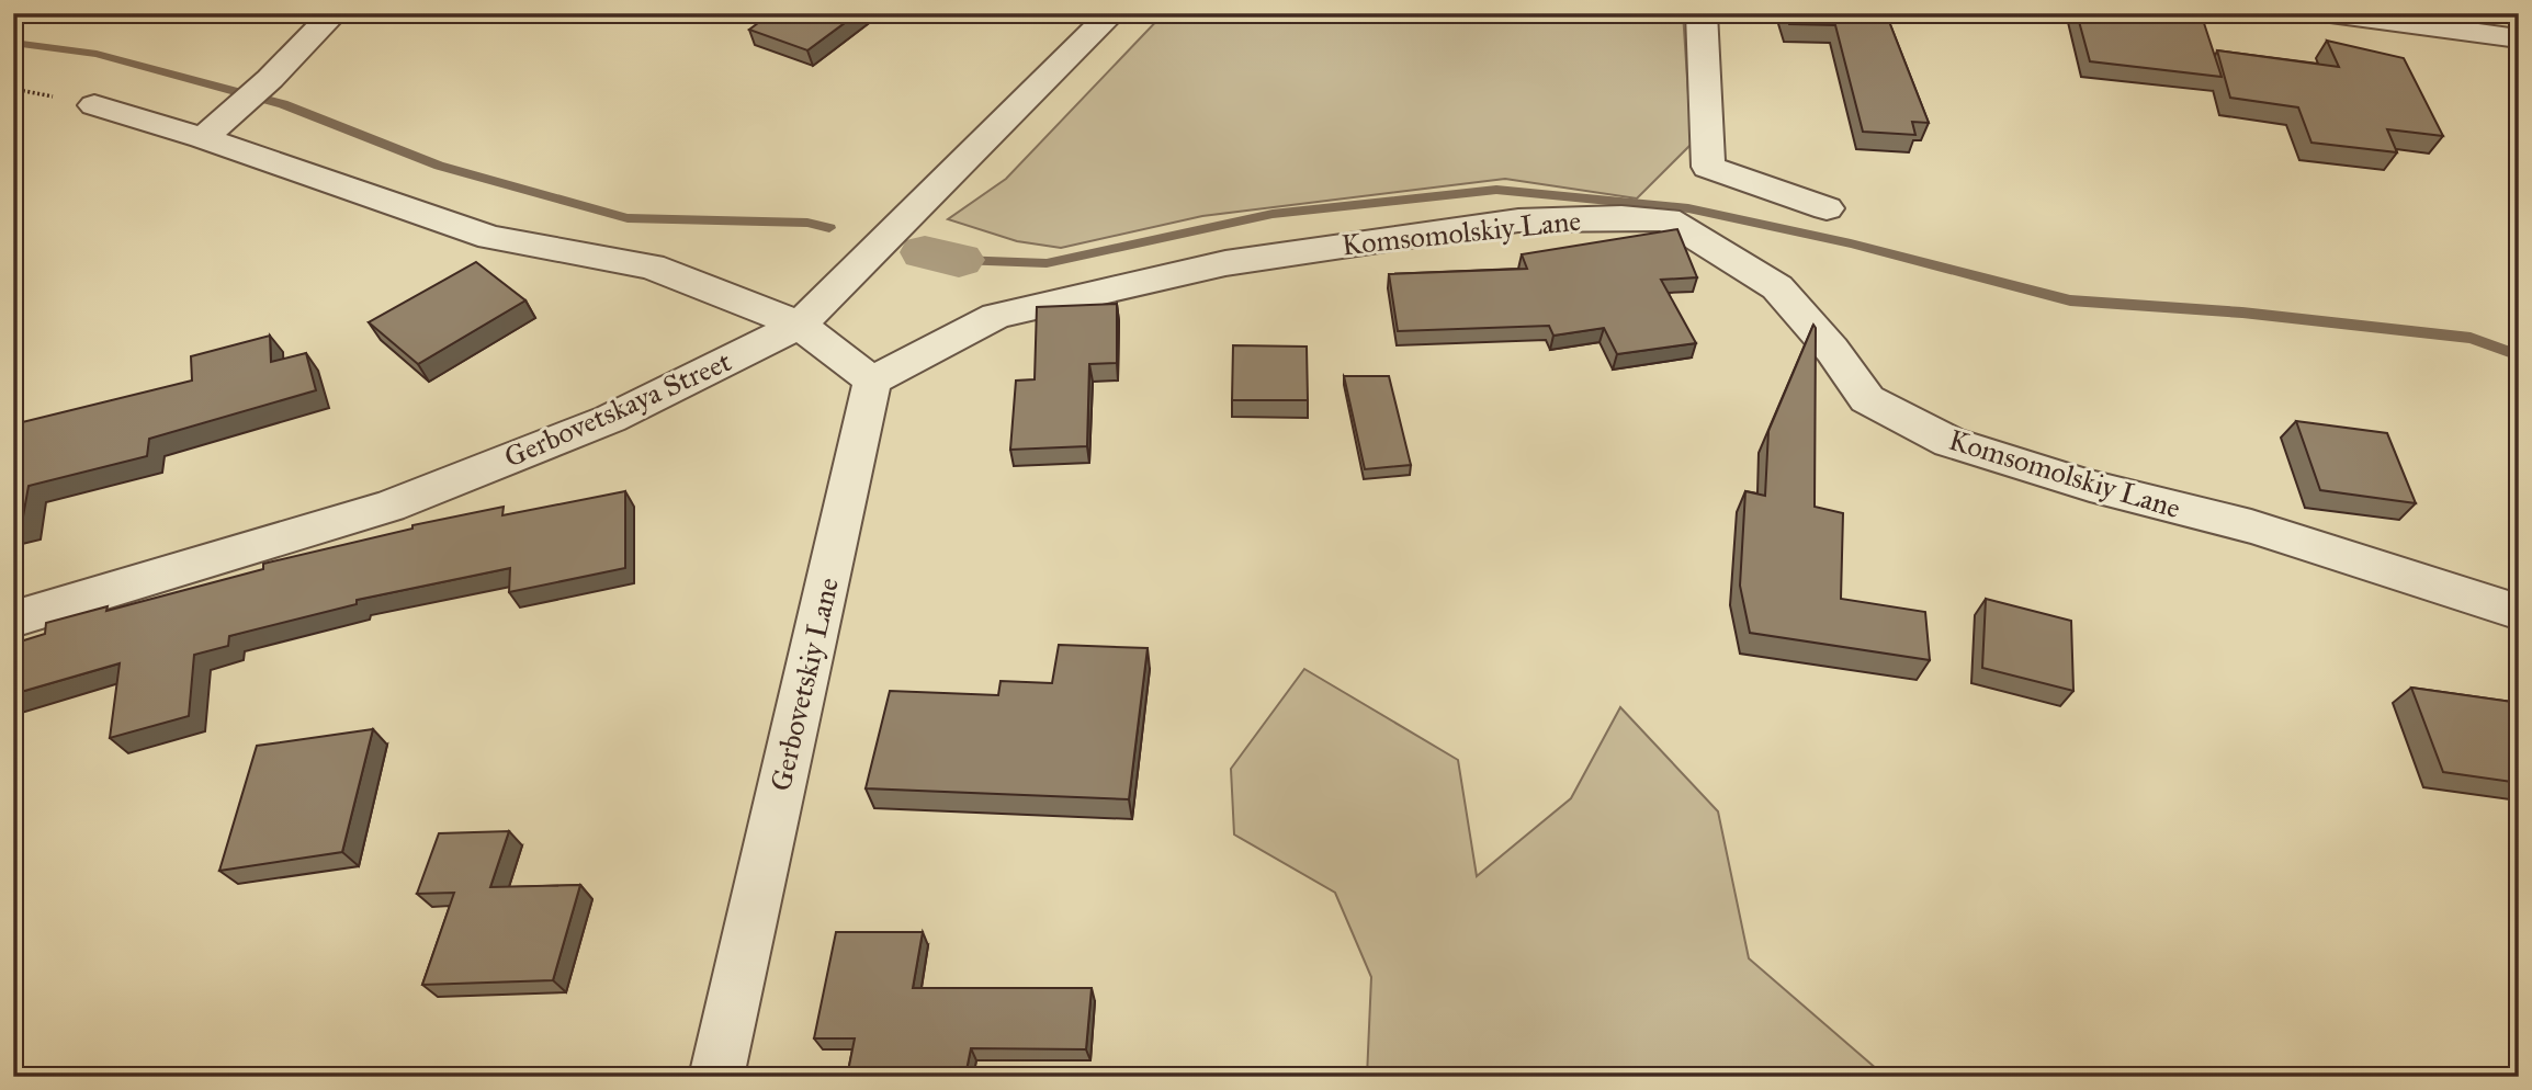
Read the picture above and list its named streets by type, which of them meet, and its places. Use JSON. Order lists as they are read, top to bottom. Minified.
{"streets":{"street":["Komsomolskiy Lane","Gerbovetskaya Street","Gerbovetskiy Lane"]},"crossings":[["Komsomolskiy Lane","Gerbovetskiy Lane"]]}
